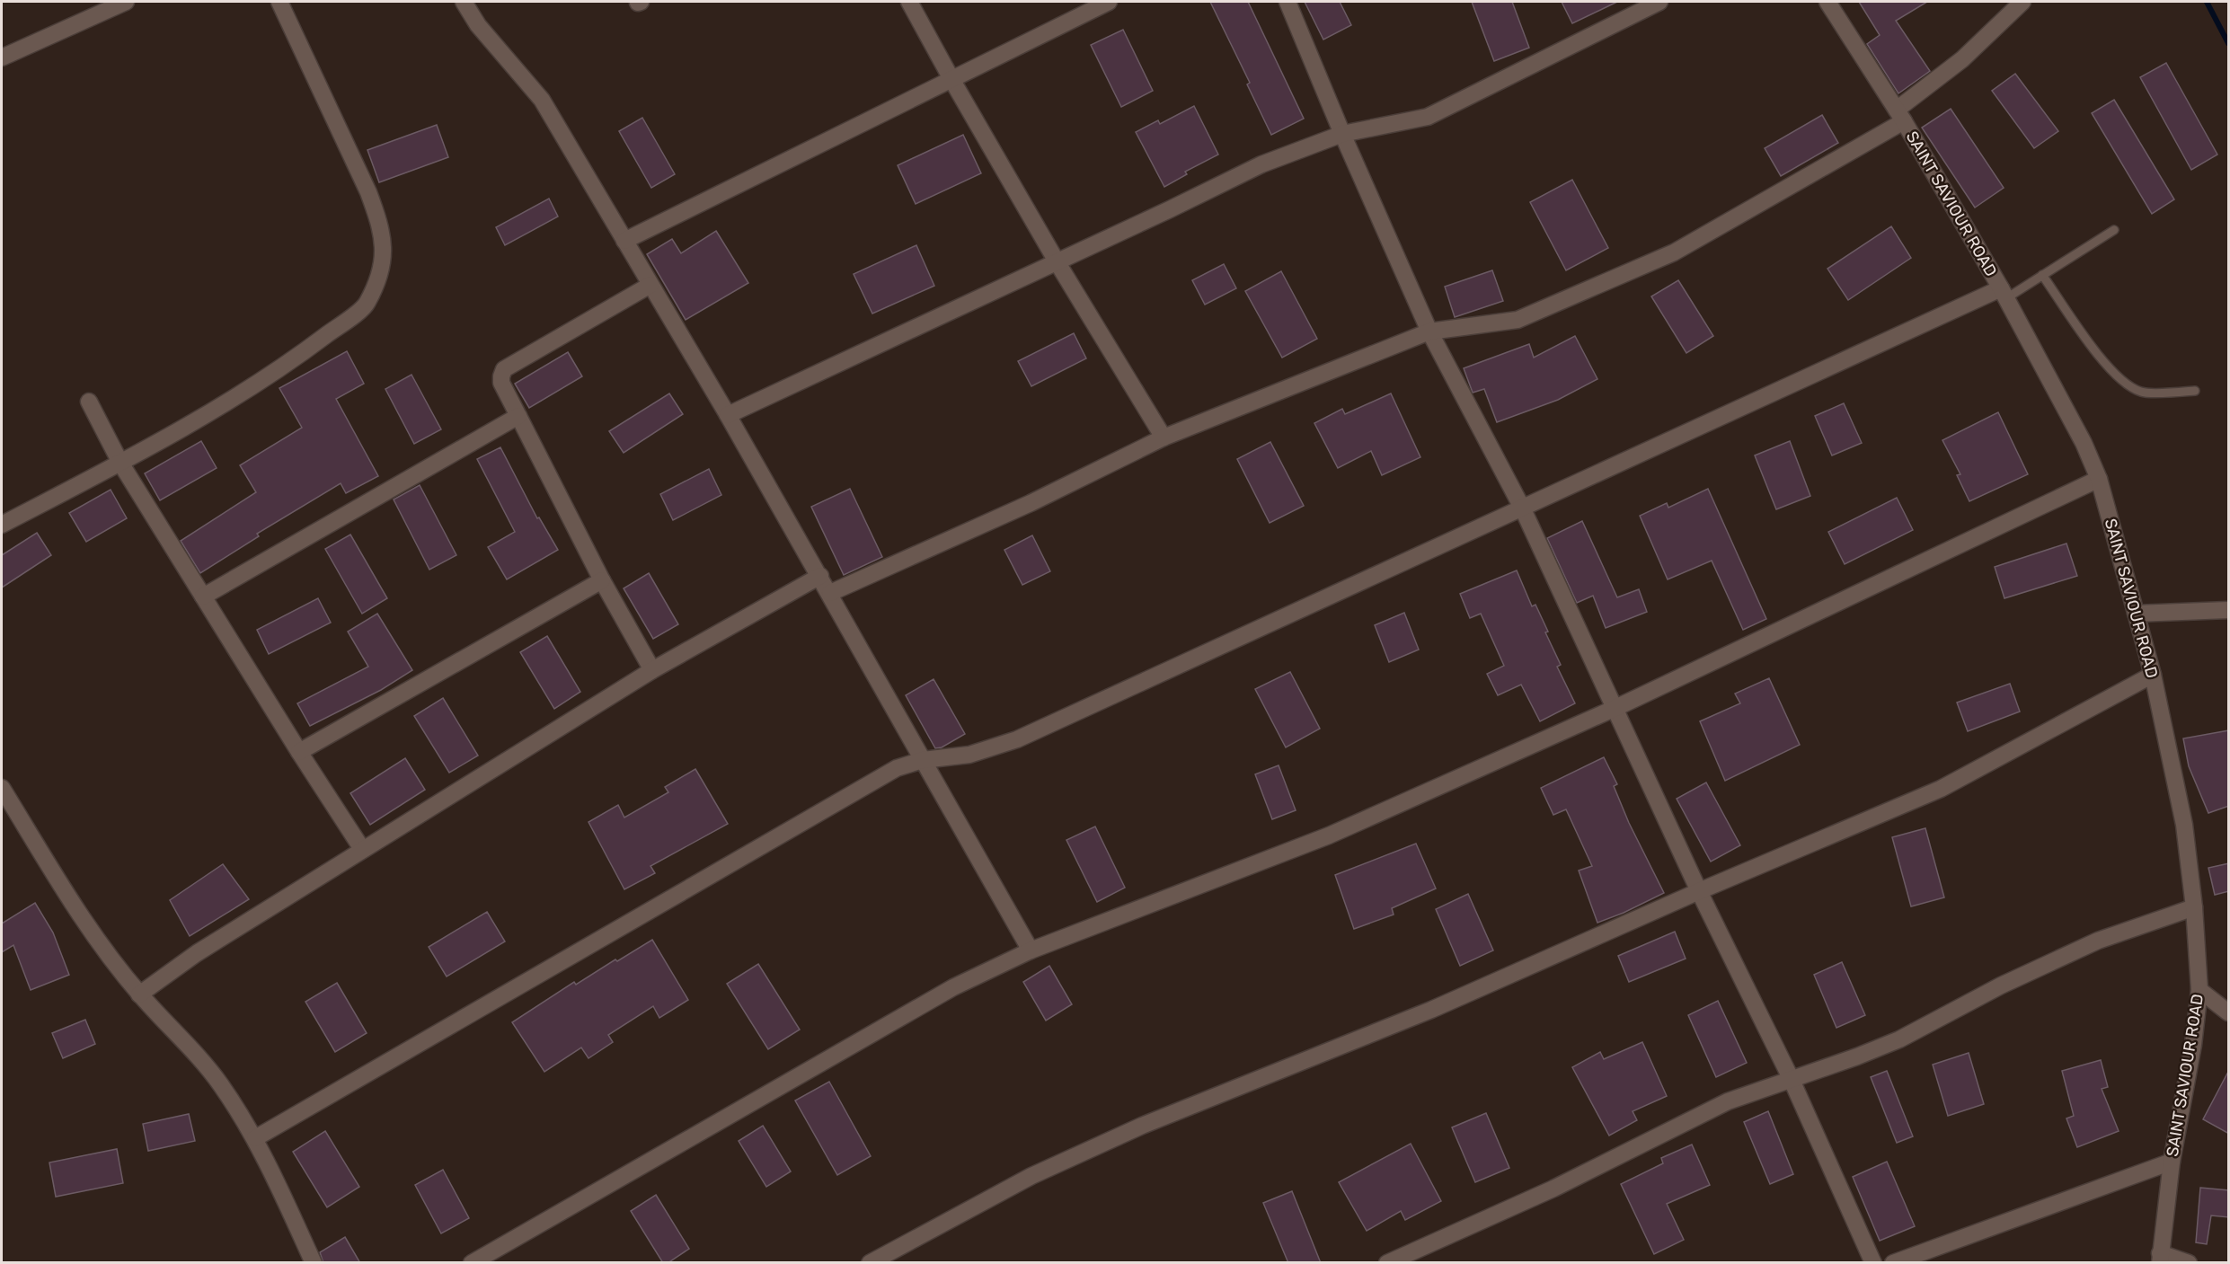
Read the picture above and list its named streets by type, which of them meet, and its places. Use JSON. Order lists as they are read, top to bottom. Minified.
{"streets":{"street":["SAINT SAVIOUR ROAD"]}}
